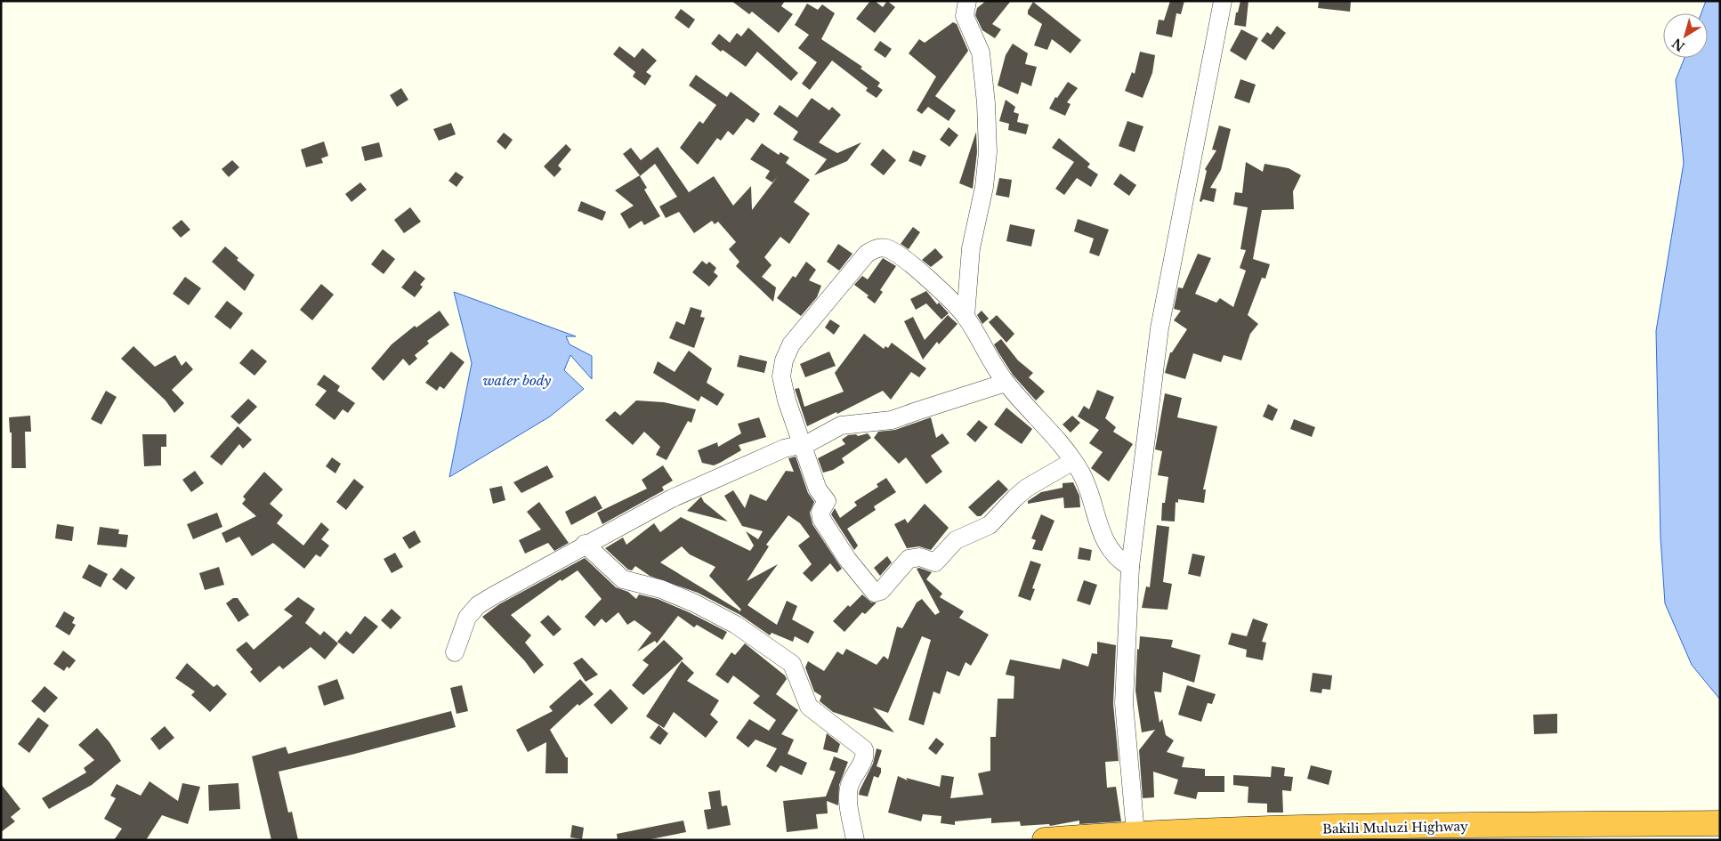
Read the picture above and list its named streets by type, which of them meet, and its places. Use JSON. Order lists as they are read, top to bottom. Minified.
{"streets":{"highway":["Bakili Muluzi Highway"]},"water":["water body"],"north":"bottom left"}
